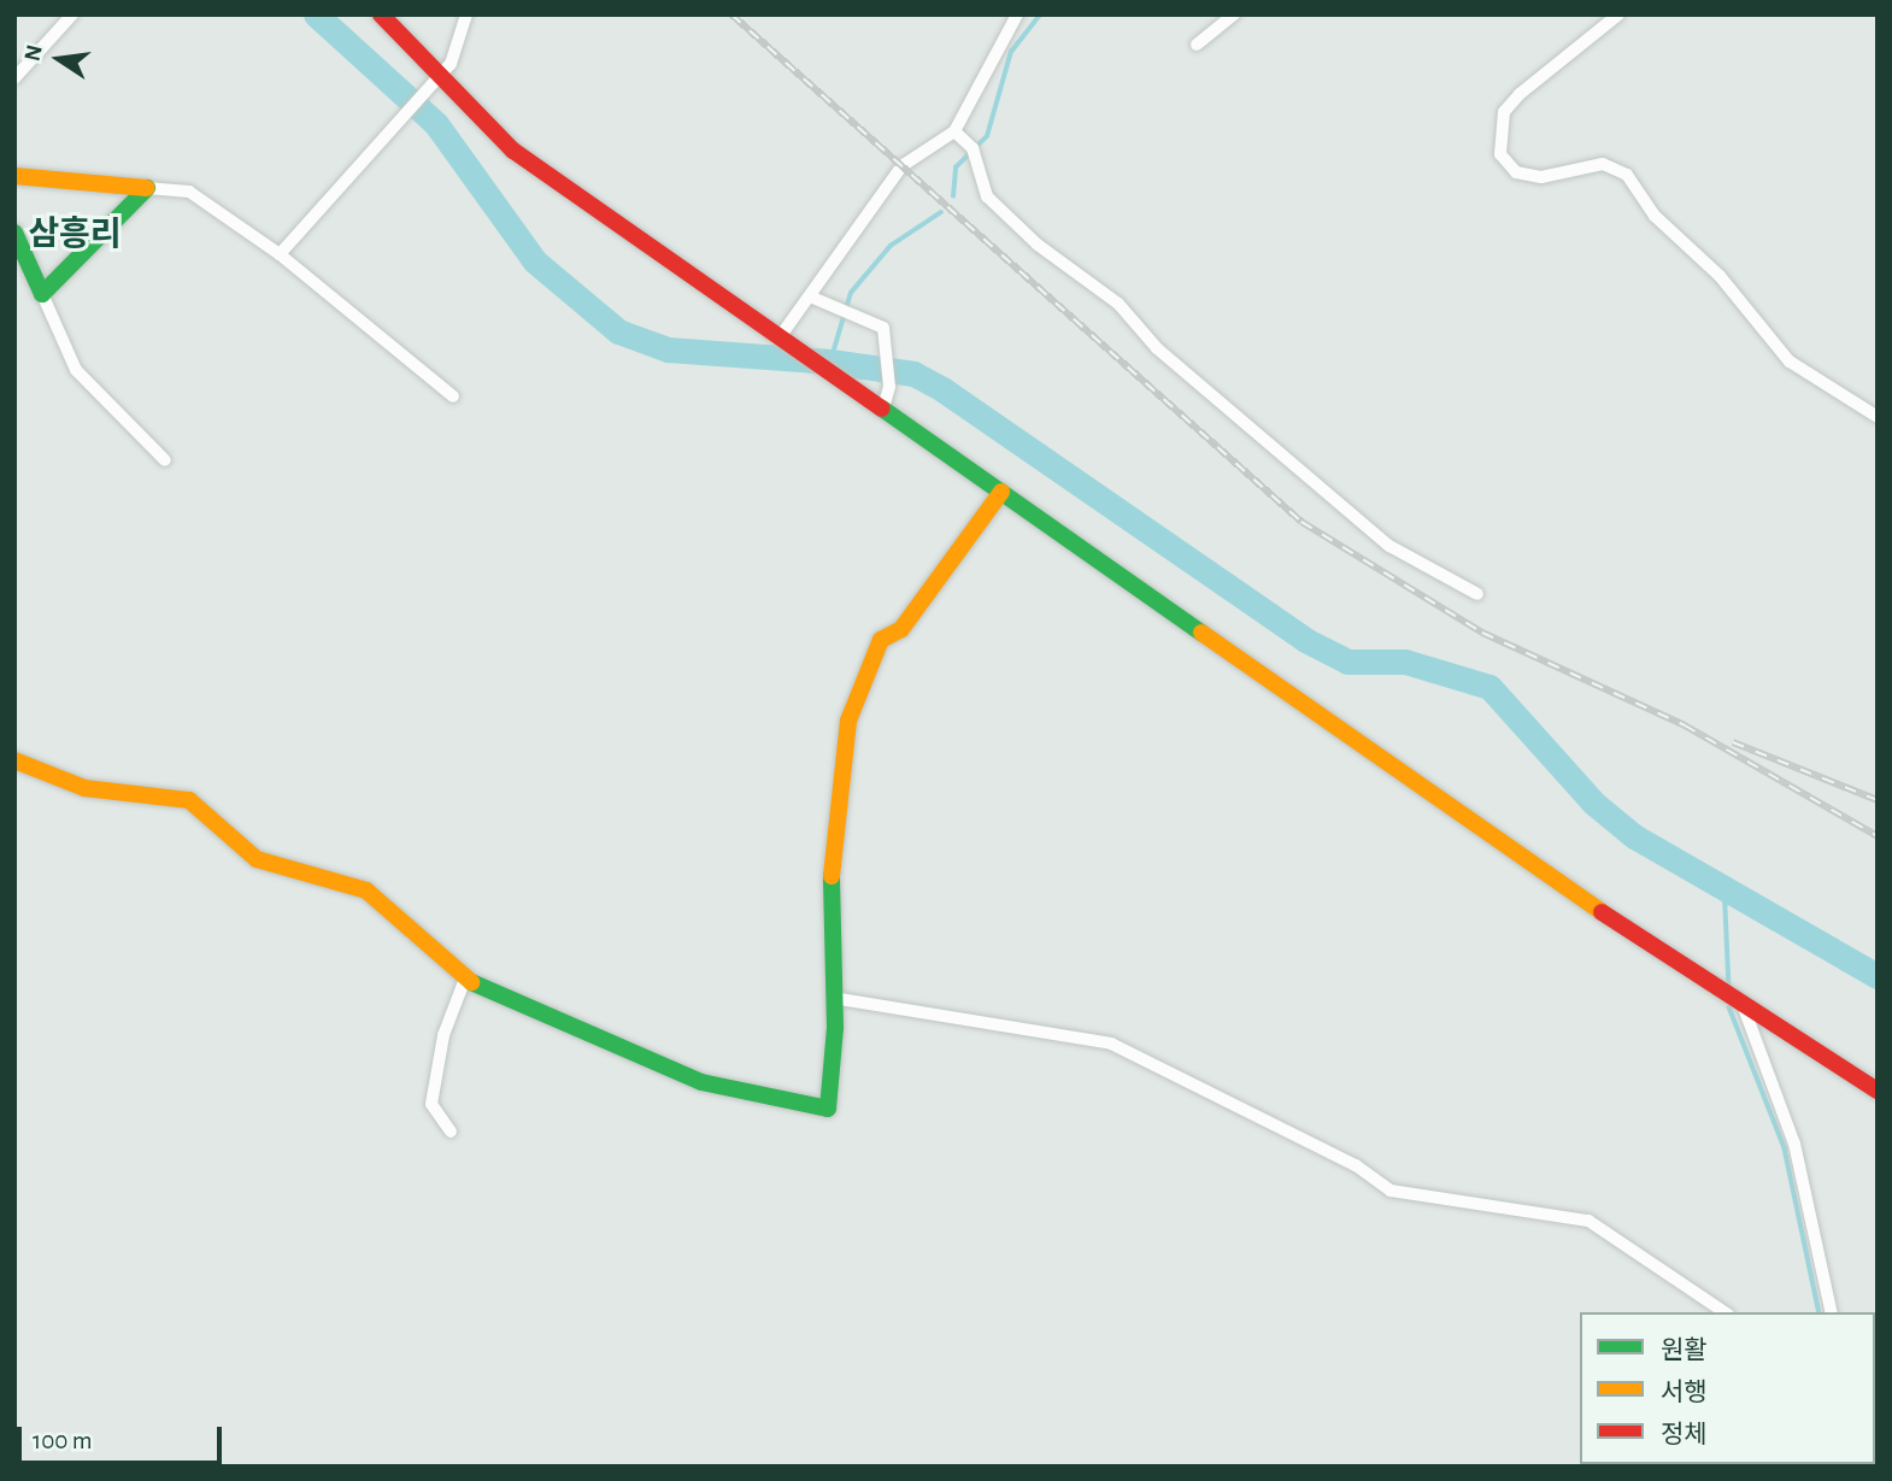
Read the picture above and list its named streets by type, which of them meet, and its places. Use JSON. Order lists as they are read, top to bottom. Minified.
{"districts":["삼흥리"],"legend":["원활","서행","정체"],"scale_bar":"100 m","north":"left"}
